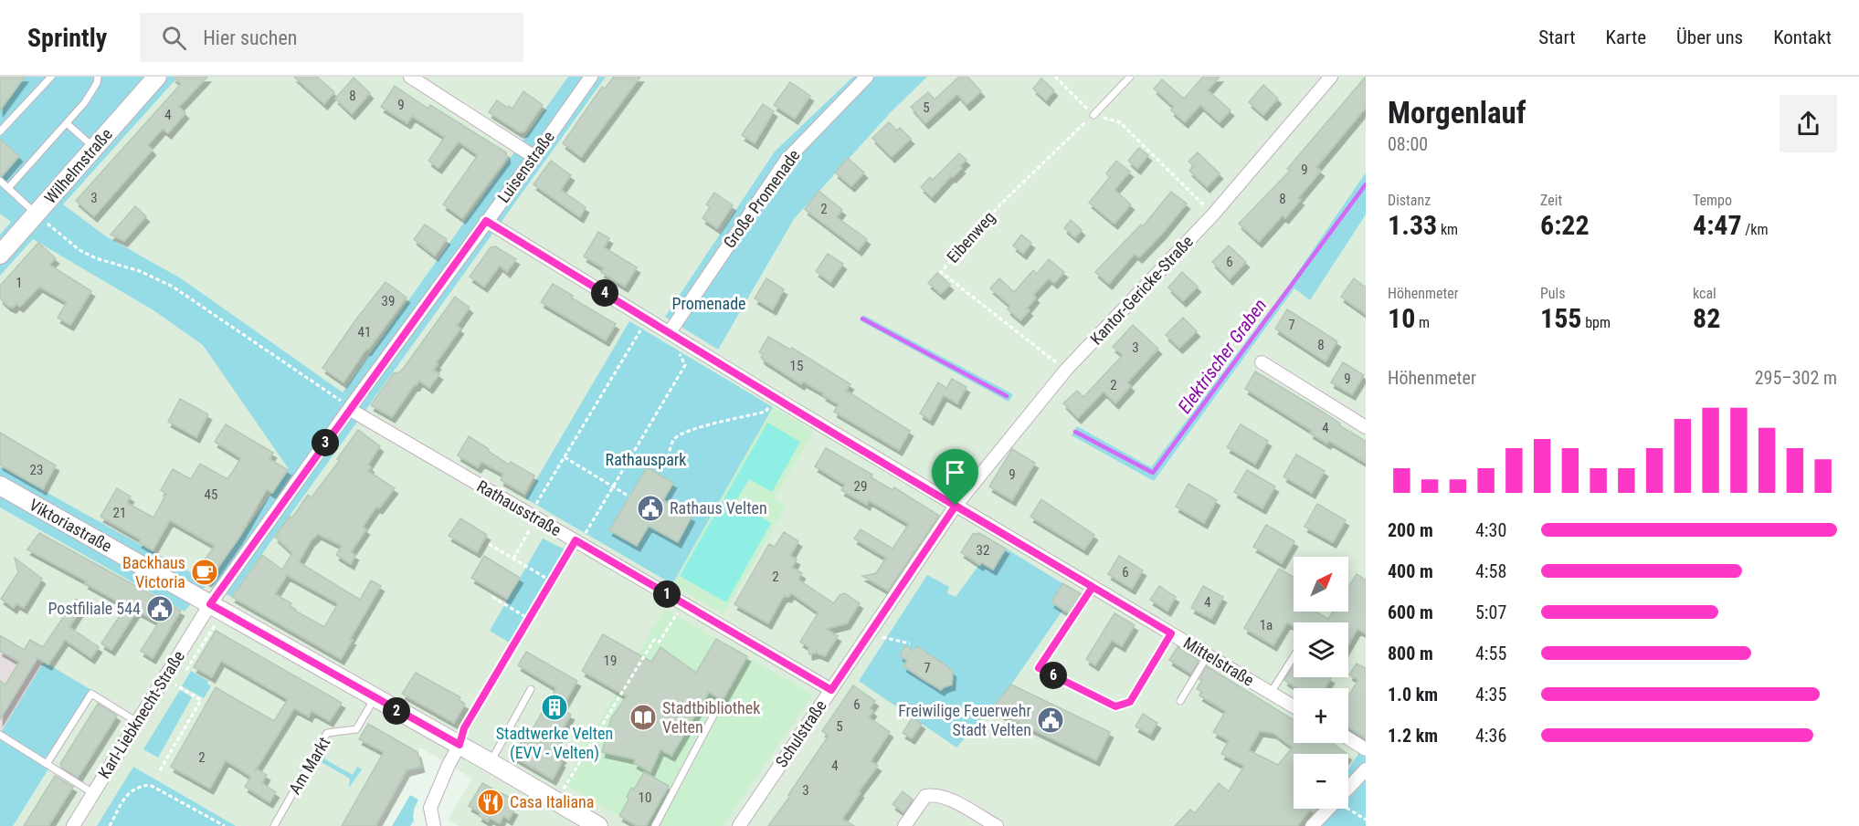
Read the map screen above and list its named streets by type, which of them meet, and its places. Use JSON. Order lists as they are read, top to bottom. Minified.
{"streets":{"street":["Wilhelmstraße","Luisenstraße","Große Promenade","Kantor-Gericke-Straße","Rathausstraße","Viktoriastraße","Mittelstraße","Karl-Liebknecht-Straße","Schulstraße"],"lane":["Am Markt"],"path":["Eibenweg"]},"crossings":[["Luisenstraße","Rathausstraße"],["Luisenstraße","Viktoriastraße"],["Luisenstraße","Mittelstraße"],["Luisenstraße","Karl-Liebknecht-Straße"],["Große Promenade","Mittelstraße"],["Eibenweg","Kantor-Gericke-Straße"],["Kantor-Gericke-Straße","Mittelstraße"],["Kantor-Gericke-Straße","Schulstraße"],["Rathausstraße","Schulstraße"],["Viktoriastraße","Karl-Liebknecht-Straße"],["Viktoriastraße","Am Markt"],["Mittelstraße","Schulstraße"]],"water":["Elektrischer Graben"],"parks":["Promenade","Rathauspark"],"places":{"public building":["Rathaus Velten","Postfiliale 544","Freiwilige Feuerwehr Stadt Velten"],"cafe":["Backhaus Victoria"],"building":["Stadtwerke Velten (EVV - Velten)"],"library":["Stadtbibliothek Velten"],"restaurant":["Casa Italiana"]},"house_numbers":["8","9","5","4","9","3","8","2","6","1","39","7","41","8","3","15","9","2","4","23","9","29","45","21","32","6","2","4","1a","19","7","6","5","2","4","3","10"],"north":"top right","page":{"header":"Sprintly","search":"Hier suchen","nav":["Start","Karte","Über uns","Kontakt"],"heading":["Morgenlauf","08:00"],"stats":[["Distanz","1.33 km"],["Zeit","6:22"],["Tempo","4:47 /km"],["Höhenmeter","10 m"],["Puls","155 bpm"],["kcal","82"]],"pins":["4","3","1","6","2"],"chart":["Höhenmeter","295–302 m"],"list":[{"name":"200 m","note":"4:30"},{"name":"400 m","note":"4:58"},{"name":"600 m","note":"5:07"},{"name":"800 m","note":"4:55"},{"name":"1.0 km","note":"4:35"},{"name":"1.2 km","note":"4:36"}],"map_buttons":["+","−"]}}
